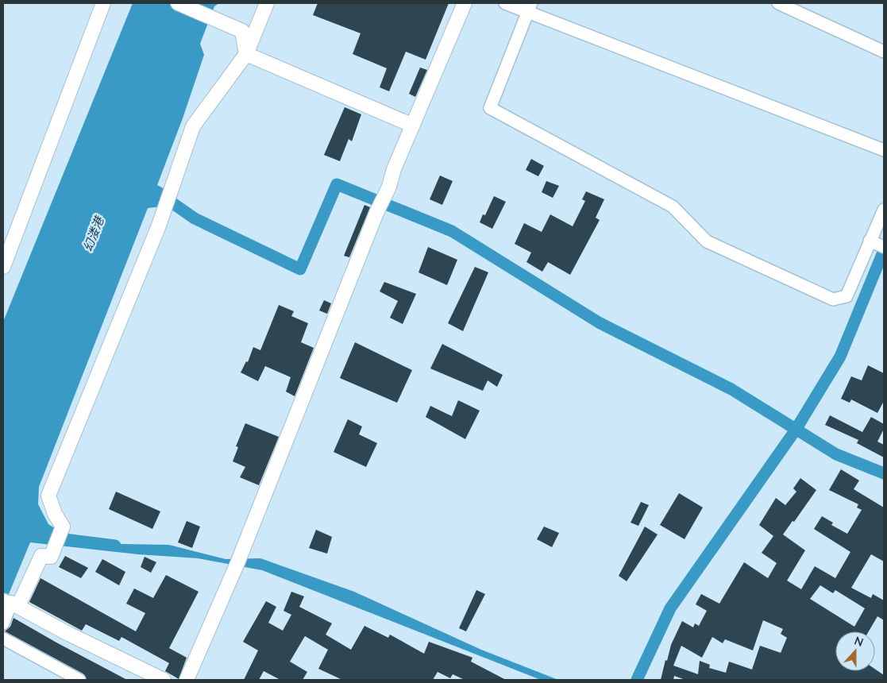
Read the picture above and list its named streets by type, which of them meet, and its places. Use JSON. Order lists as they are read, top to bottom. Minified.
{"water":["幻溇港"],"north":"top"}
